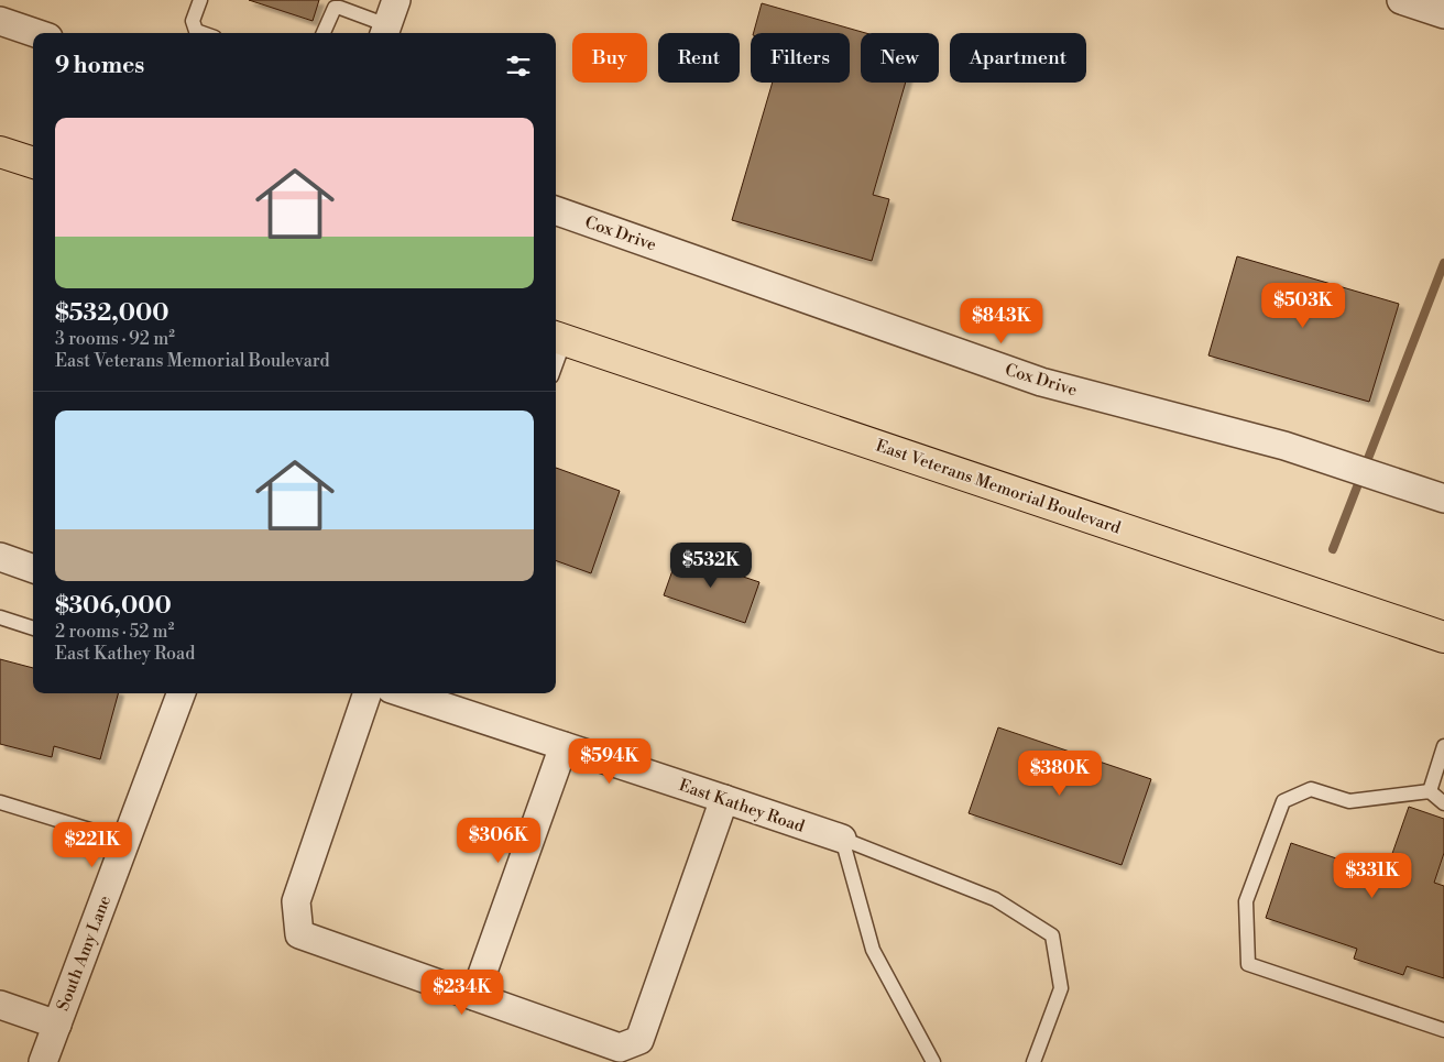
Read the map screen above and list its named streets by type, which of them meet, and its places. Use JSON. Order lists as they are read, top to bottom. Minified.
{"streets":{"main road":["East Veterans Memorial Boulevard"],"street":["Cox Drive","East Kathey Road","South Amy Lane"]},"page":{"chip":["Buy","Rent","Filters","New","Apartment"],"heading":"9 homes","list":[{"name":"$532,000","note":"3 rooms · 92 m² · East Veterans Memorial Boulevard"},{"name":"$306,000","note":"2 rooms · 52 m² · East Kathey Road"}],"price":["$503K","$843K","$532K","$594K","$380K","$306K","$221K","$331K","$234K"]}}
